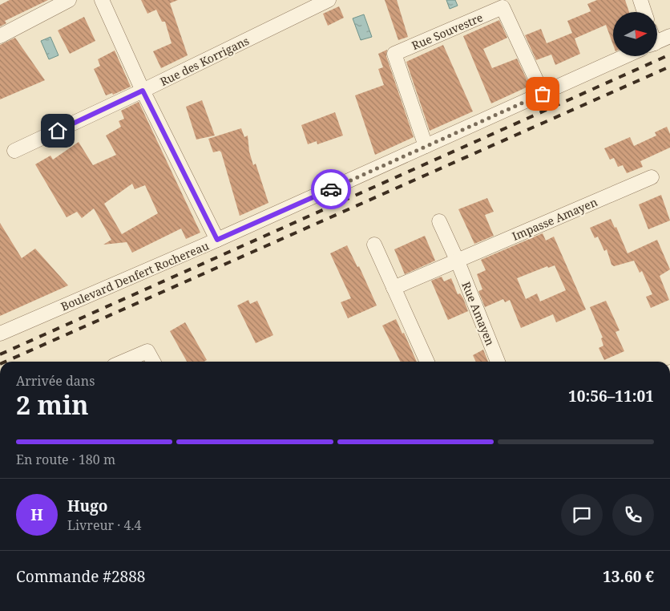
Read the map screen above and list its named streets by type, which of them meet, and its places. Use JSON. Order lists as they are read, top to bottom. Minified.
{"streets":{"street":["Rue Souvestre","Rue des Korrigans","Impasse Amayen","Boulevard Denfert Rochereau","Rue Amayen"]},"crossings":[["Rue Souvestre","Boulevard Denfert Rochereau"],["Impasse Amayen","Rue Amayen"]],"north":"right","page":{"heading":["2 min","Arrivée dans","10:56–11:01"],"panel":["Hugo","Livreur · 4.4","Commande #2888","13.60 €"],"bar":"En route · 180 m","round":"H"}}
